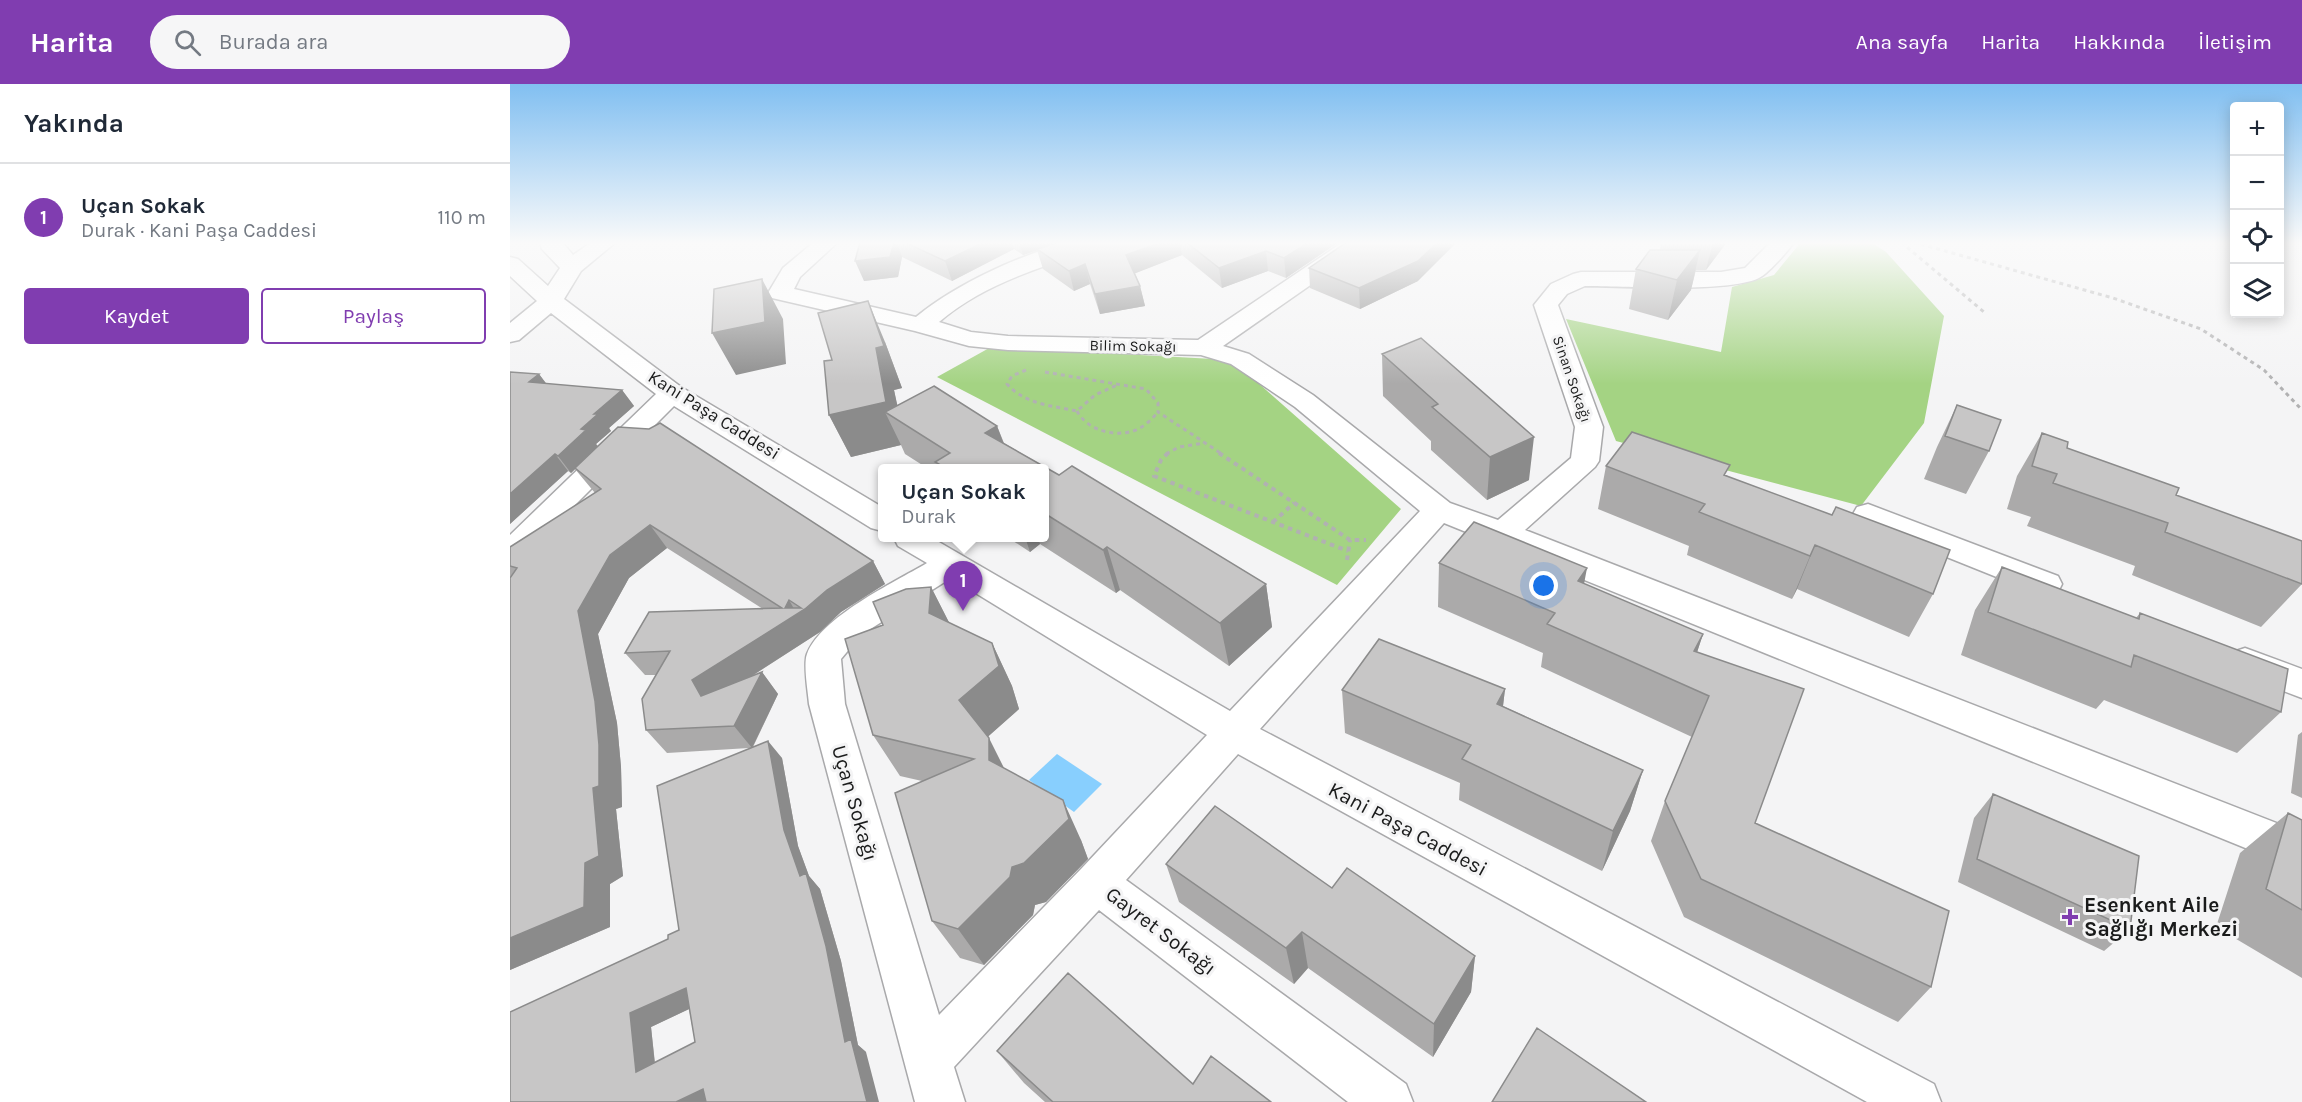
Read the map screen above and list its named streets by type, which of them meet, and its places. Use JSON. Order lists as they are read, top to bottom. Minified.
{"streets":{"street":["Bilim Sokağı","Sinan Sokağı","Kani Paşa Caddesi","Uçan Sokağı","Gayret Sokağı"]},"crossings":[["Bilim Sokağı","Sinan Sokağı"],["Bilim Sokağı","Gayret Sokağı"],["Kani Paşa Caddesi","Uçan Sokağı"],["Kani Paşa Caddesi","Gayret Sokağı"]],"places":{"health":["Esenkent Aile Sağlığı Merkezi"]},"page":{"header":"Harita","search":"Burada ara","nav":["Ana sayfa","Harita","Hakkında","İletişim"],"heading":"Yakında","map_buttons":["+","−"],"list":[{"mark":"1","name":"Uçan Sokak","note":"Durak · Kani Paşa Caddesi","value":"110 m"}],"buttons":["Kaydet","Paylaş"],"popup":["Uçan Sokak","Durak"],"pins":"1"}}
